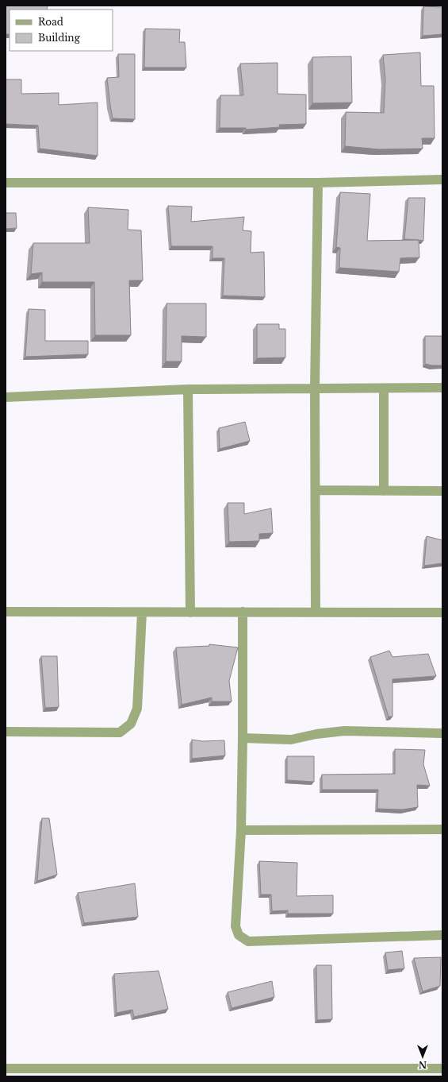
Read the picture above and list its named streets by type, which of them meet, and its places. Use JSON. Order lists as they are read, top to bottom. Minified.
{"legend":["Road","Building"],"north":"bottom"}
